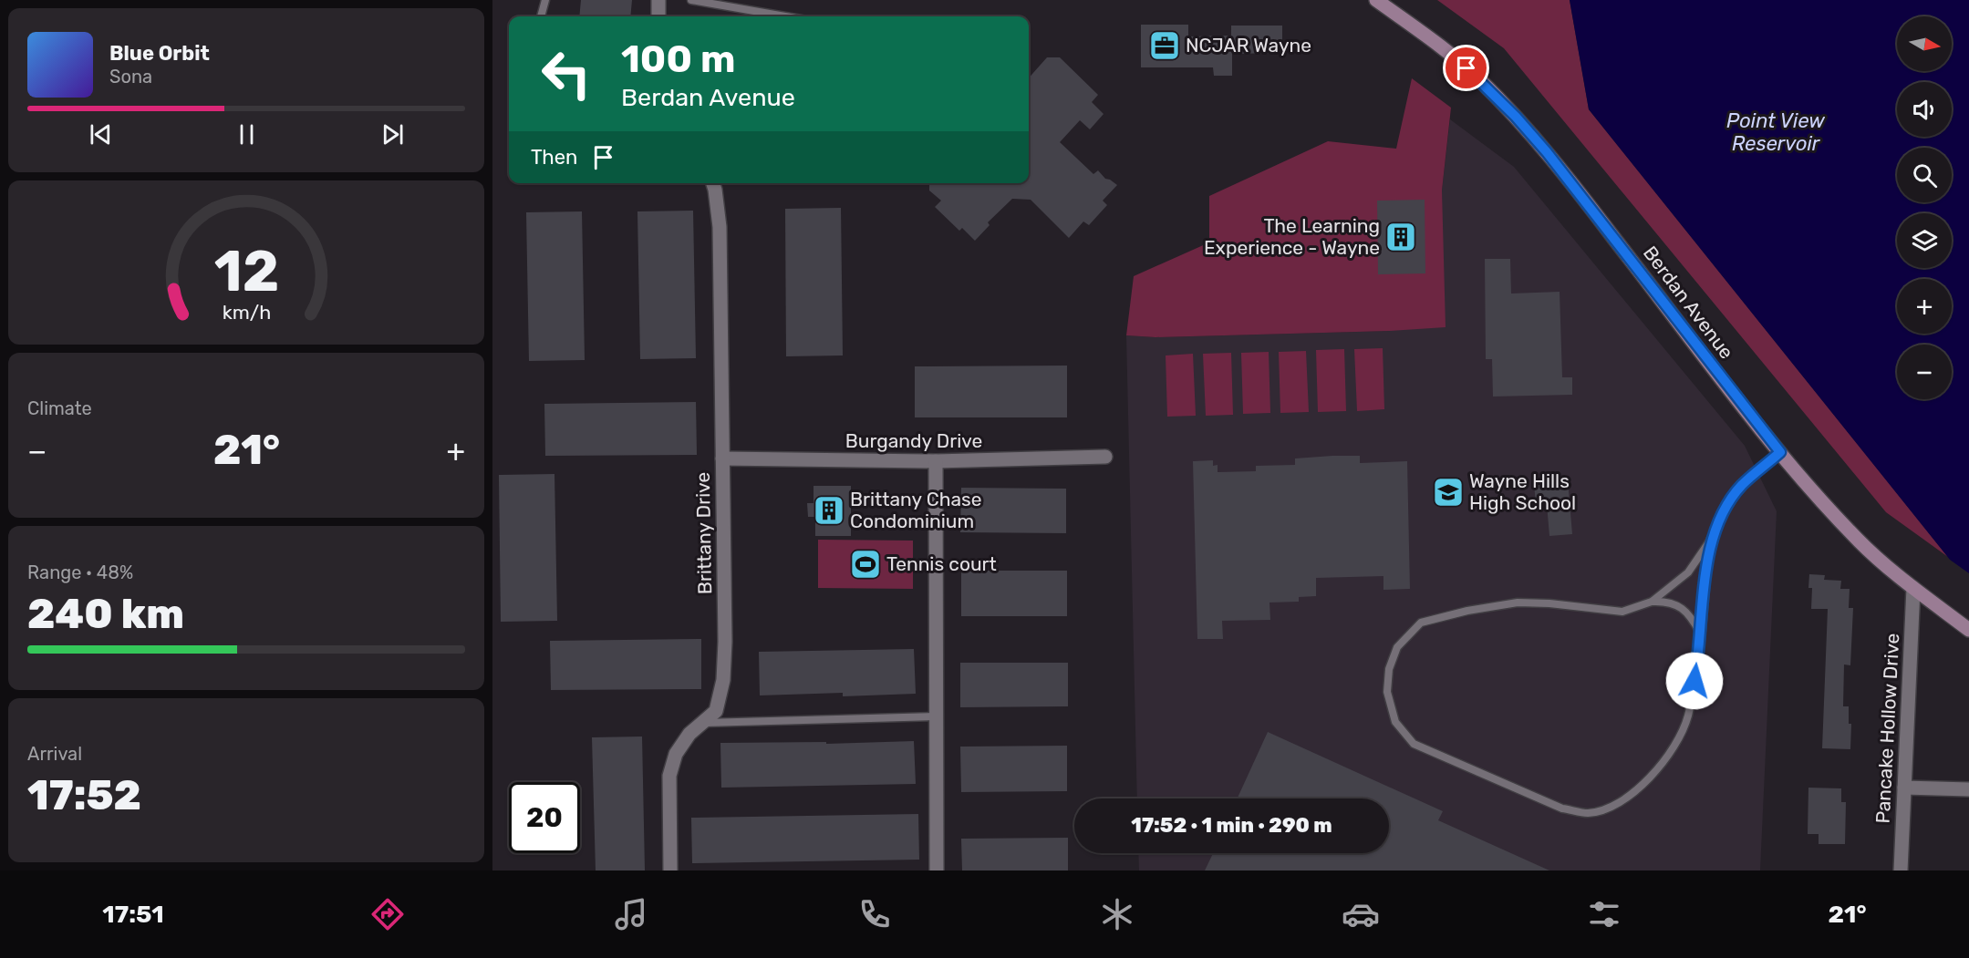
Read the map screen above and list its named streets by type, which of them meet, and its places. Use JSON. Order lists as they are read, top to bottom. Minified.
{"streets":{"main road":["Berdan Avenue"],"street":["Burgandy Drive","Brittany Drive","Pancake Hollow Drive"]},"crossings":[["Berdan Avenue","Pancake Hollow Drive"],["Burgandy Drive","Brittany Drive"]],"water":["Point View Reservoir"],"places":{"office":["NCJAR Wayne"],"building":["The Learning Experience - Wayne","Brittany Chase Condominium"],"school or university":["Wayne Hills High School"],"sports":["Tennis court"]},"north":"right","page":{"map_buttons":["+","−"],"turn":["100 m","Berdan Avenue"],"song":["Blue Orbit","Sona"],"then":"Then","tile":["Climate",["Range · 48%","240 km"],["Arrival","17:52"]],"heat":["−","21°","+"],"limit":"20","trip":"17:52 · 1 min · 290 m","tabs":["17:51","21°"],"gauge":["12","km/h"]}}
